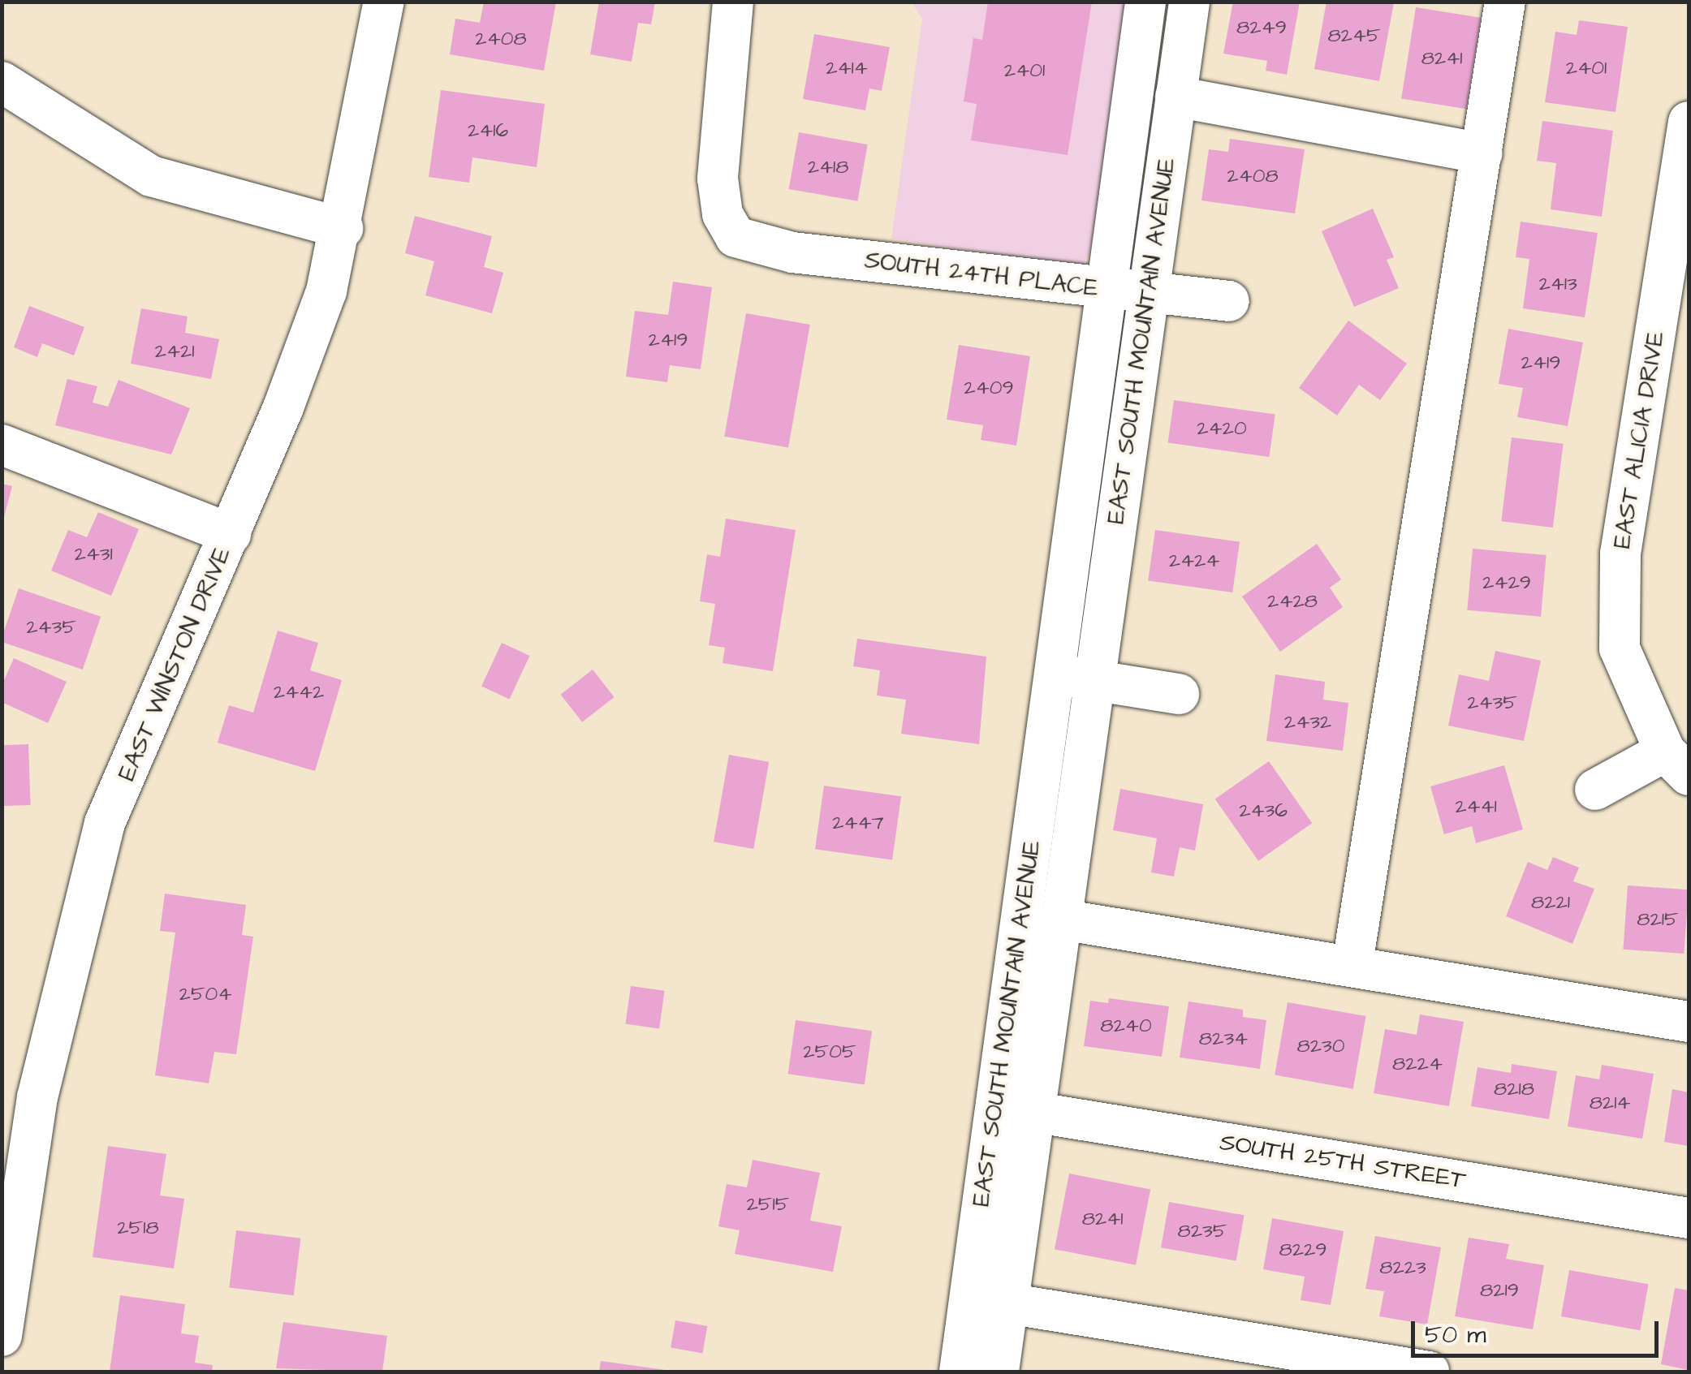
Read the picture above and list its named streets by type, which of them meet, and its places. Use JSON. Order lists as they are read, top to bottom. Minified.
{"streets":{"street":["SOUTH 24TH PLACE","EAST SOUTH MOUNTAIN AVENUE","EAST ALICIA DRIVE","EAST WINSTON DRIVE","SOUTH 25TH STREET"]},"crossings":[["SOUTH 24TH PLACE","EAST SOUTH MOUNTAIN AVENUE"],["EAST SOUTH MOUNTAIN AVENUE","SOUTH 25TH STREET"]],"house_numbers":["8249","8245","2408","8241","2414","2401","2401","2416","2418","2408","2413","2419","2421","2419","2409","2420","2431","2424","2429","2428","2435","2442","2435","2432","2441","2436","2447","8221","8215","2504","8240","8234","8230","2505","8224","8218","8214","2515","8241","2518","8235","8229","8223","8219"],"scale_bar":"50 m"}
